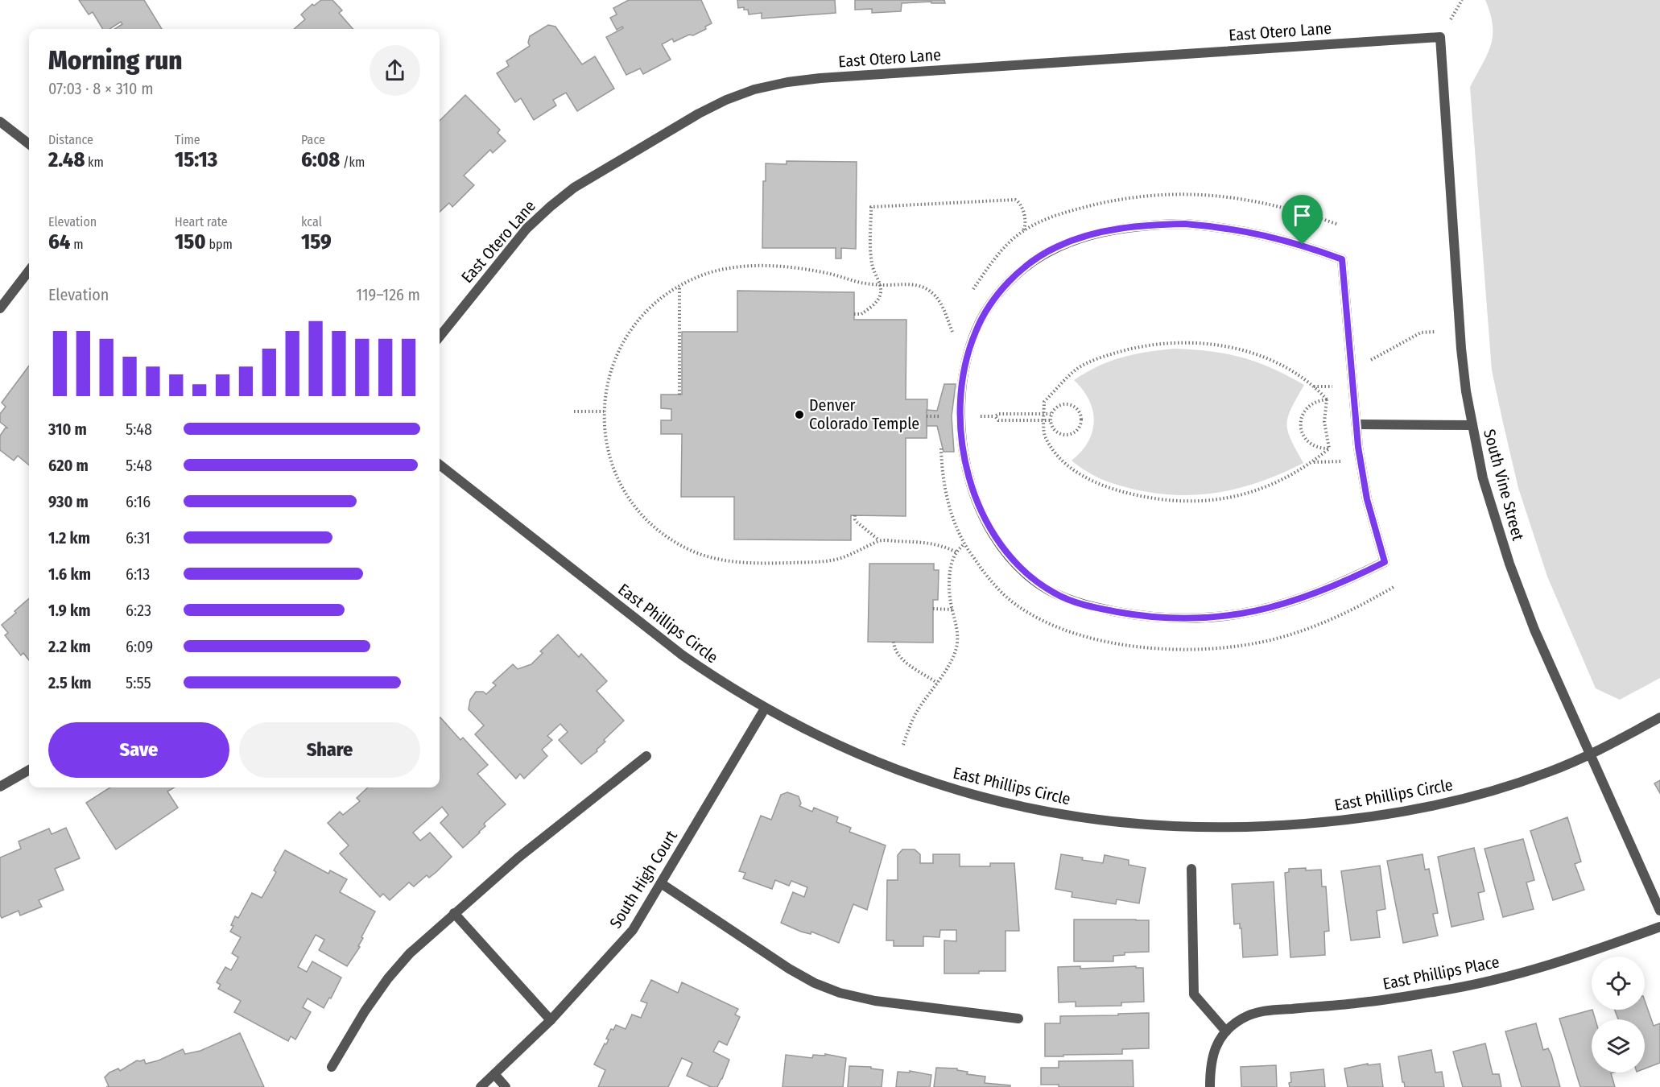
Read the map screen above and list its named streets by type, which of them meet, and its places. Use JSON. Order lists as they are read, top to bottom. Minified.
{"streets":{"street":["East Otero Lane","South Vine Street","East Phillips Circle","South High Court","East Phillips Place"]},"crossings":[["East Otero Lane","South Vine Street"],["South Vine Street","East Phillips Circle"],["East Phillips Circle","South High Court"]],"places":["Denver Colorado Temple"],"page":{"heading":["Morning run","07:03 · 8 × 310 m"],"stats":[["Distance","2.48 km"],["Time","15:13"],["Pace","6:08 /km"],["Elevation","64 m"],["Heart rate","150 bpm"],["kcal","159"]],"chart":["Elevation","119–126 m"],"list":[{"name":"310 m","note":"5:48"},{"name":"620 m","note":"5:48"},{"name":"930 m","note":"6:16"},{"name":"1.2 km","note":"6:31"},{"name":"1.6 km","note":"6:13"},{"name":"1.9 km","note":"6:23"},{"name":"2.2 km","note":"6:09"},{"name":"2.5 km","note":"5:55"}],"buttons":["Save","Share"]}}
